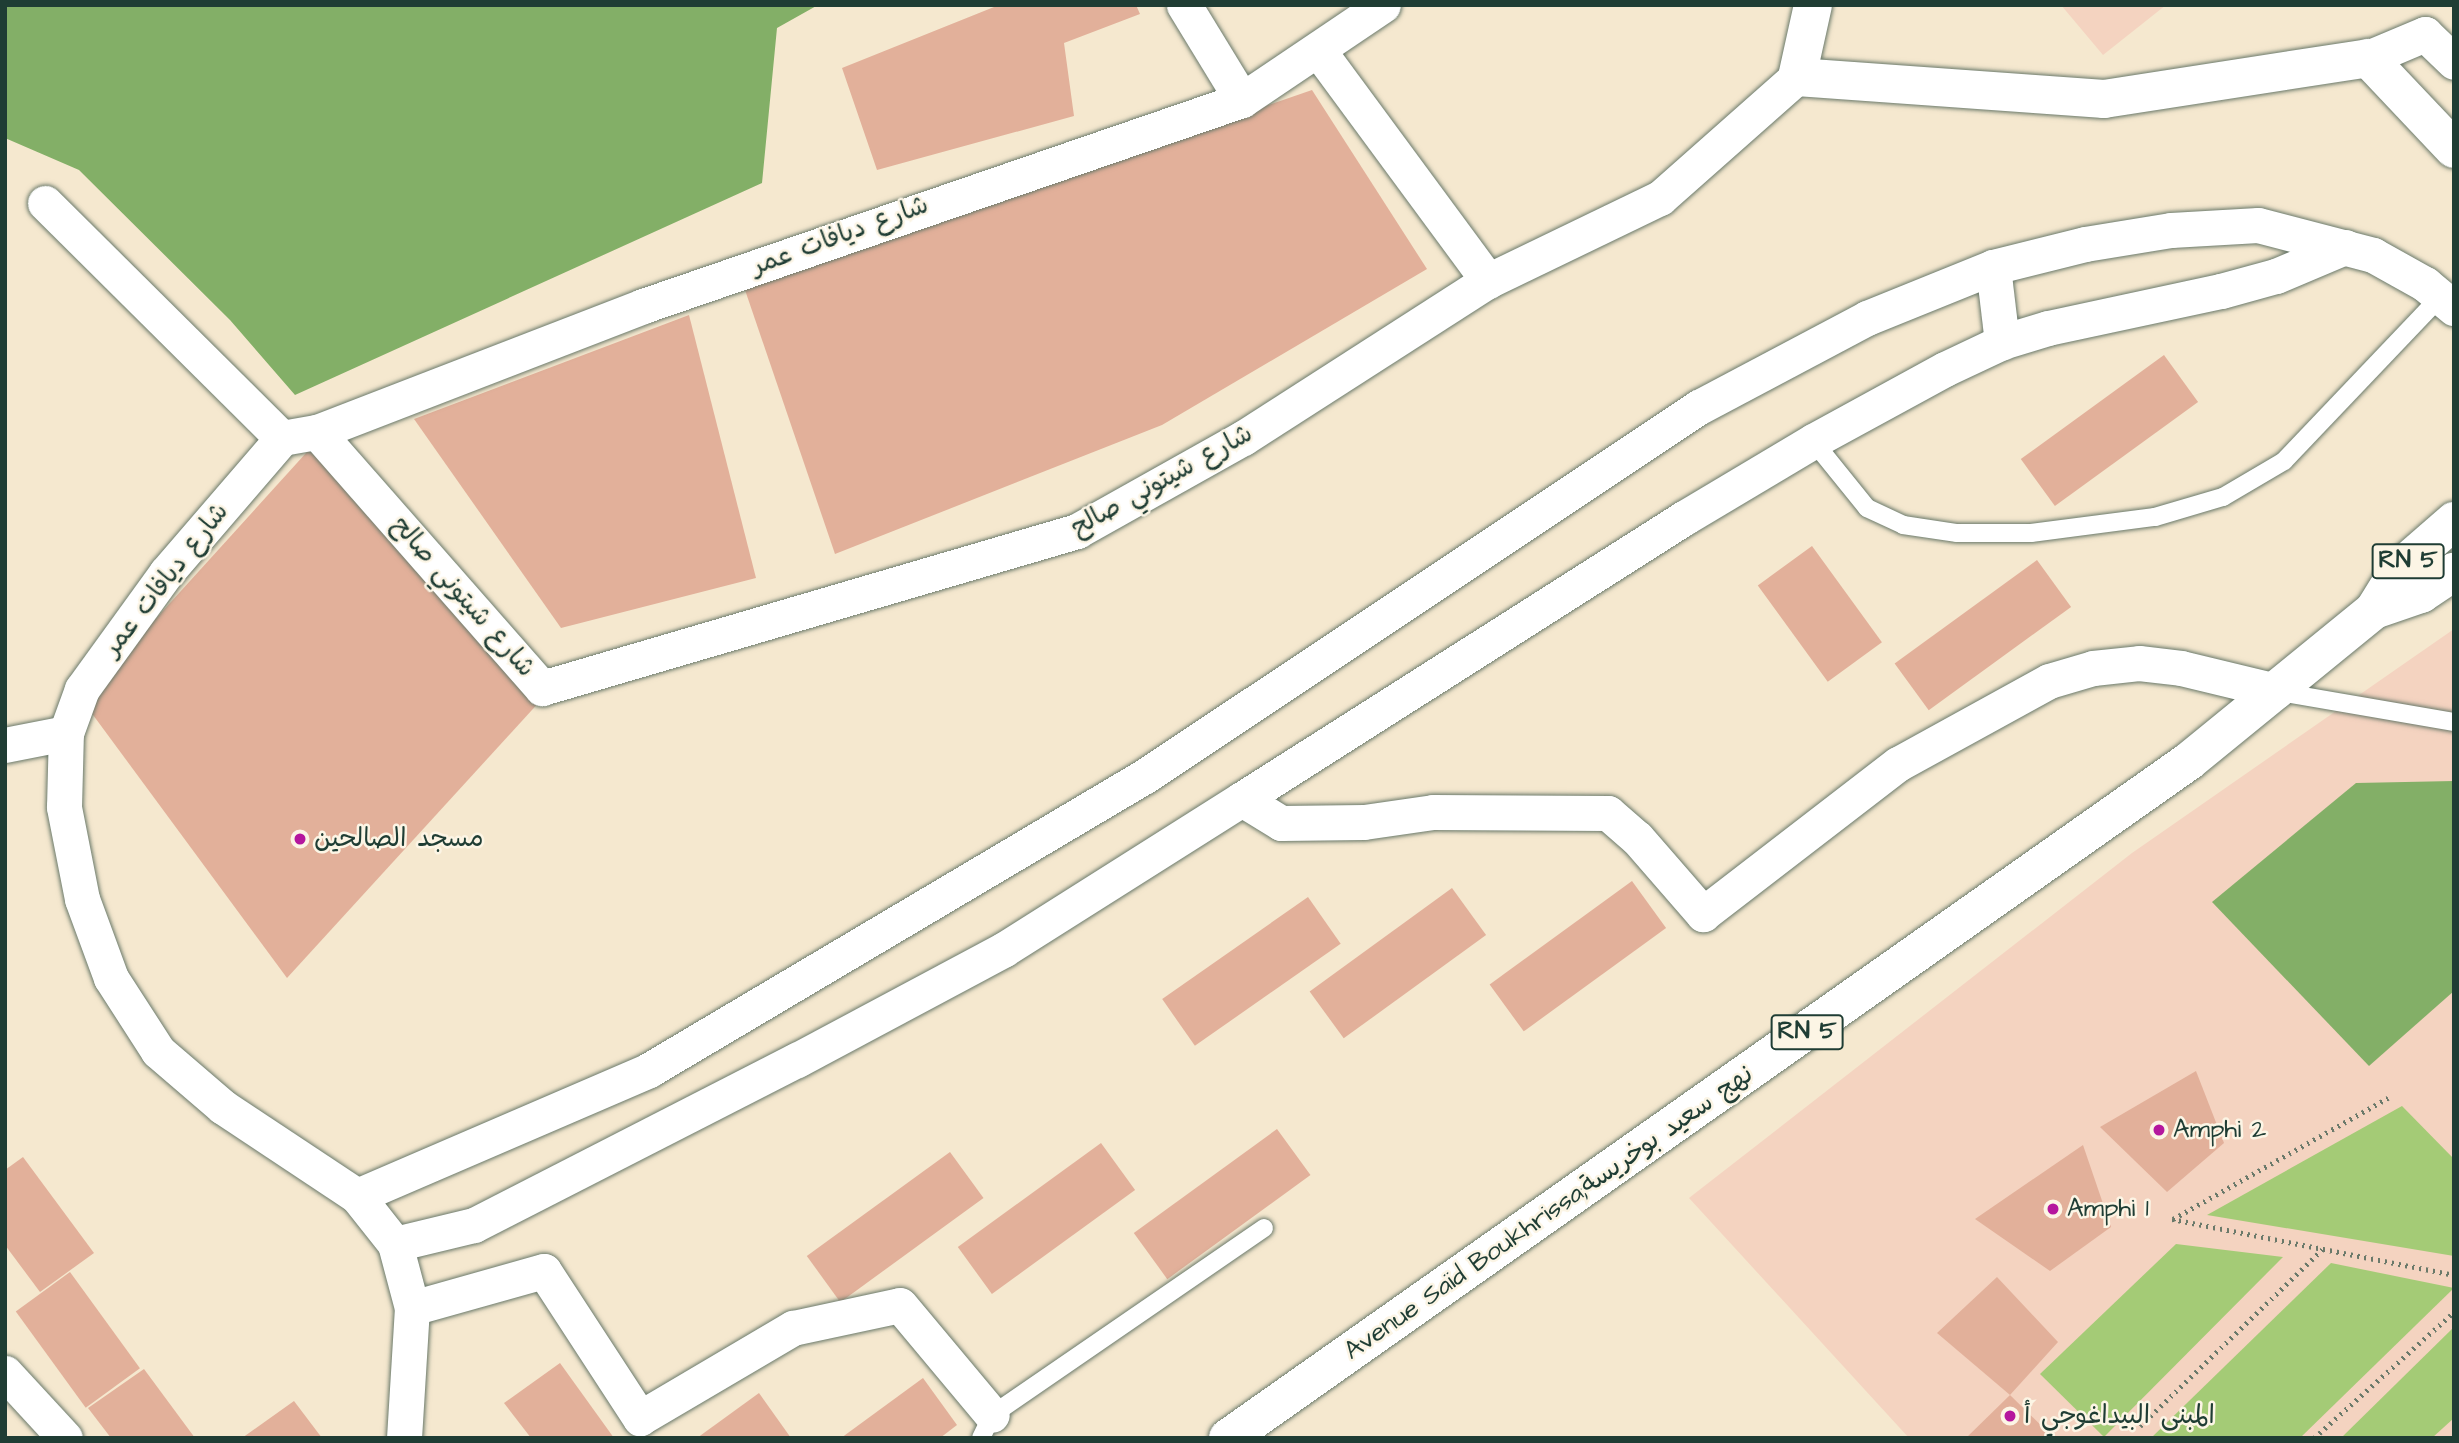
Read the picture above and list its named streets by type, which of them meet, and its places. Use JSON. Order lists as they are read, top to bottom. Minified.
{"streets":{"main road":["RN 5","Avenue Saïd Boukhrissa;نهج سعيد بوخريسة"],"street":["شارع ديافات عمر","شارع شيتوني صالح"]},"crossings":[["شارع ديافات عمر","شارع شيتوني صالح"]],"places":["مسجد الصالحين","Amphi 2","Amphi 1","المبنى البيداغوجي أ"]}
